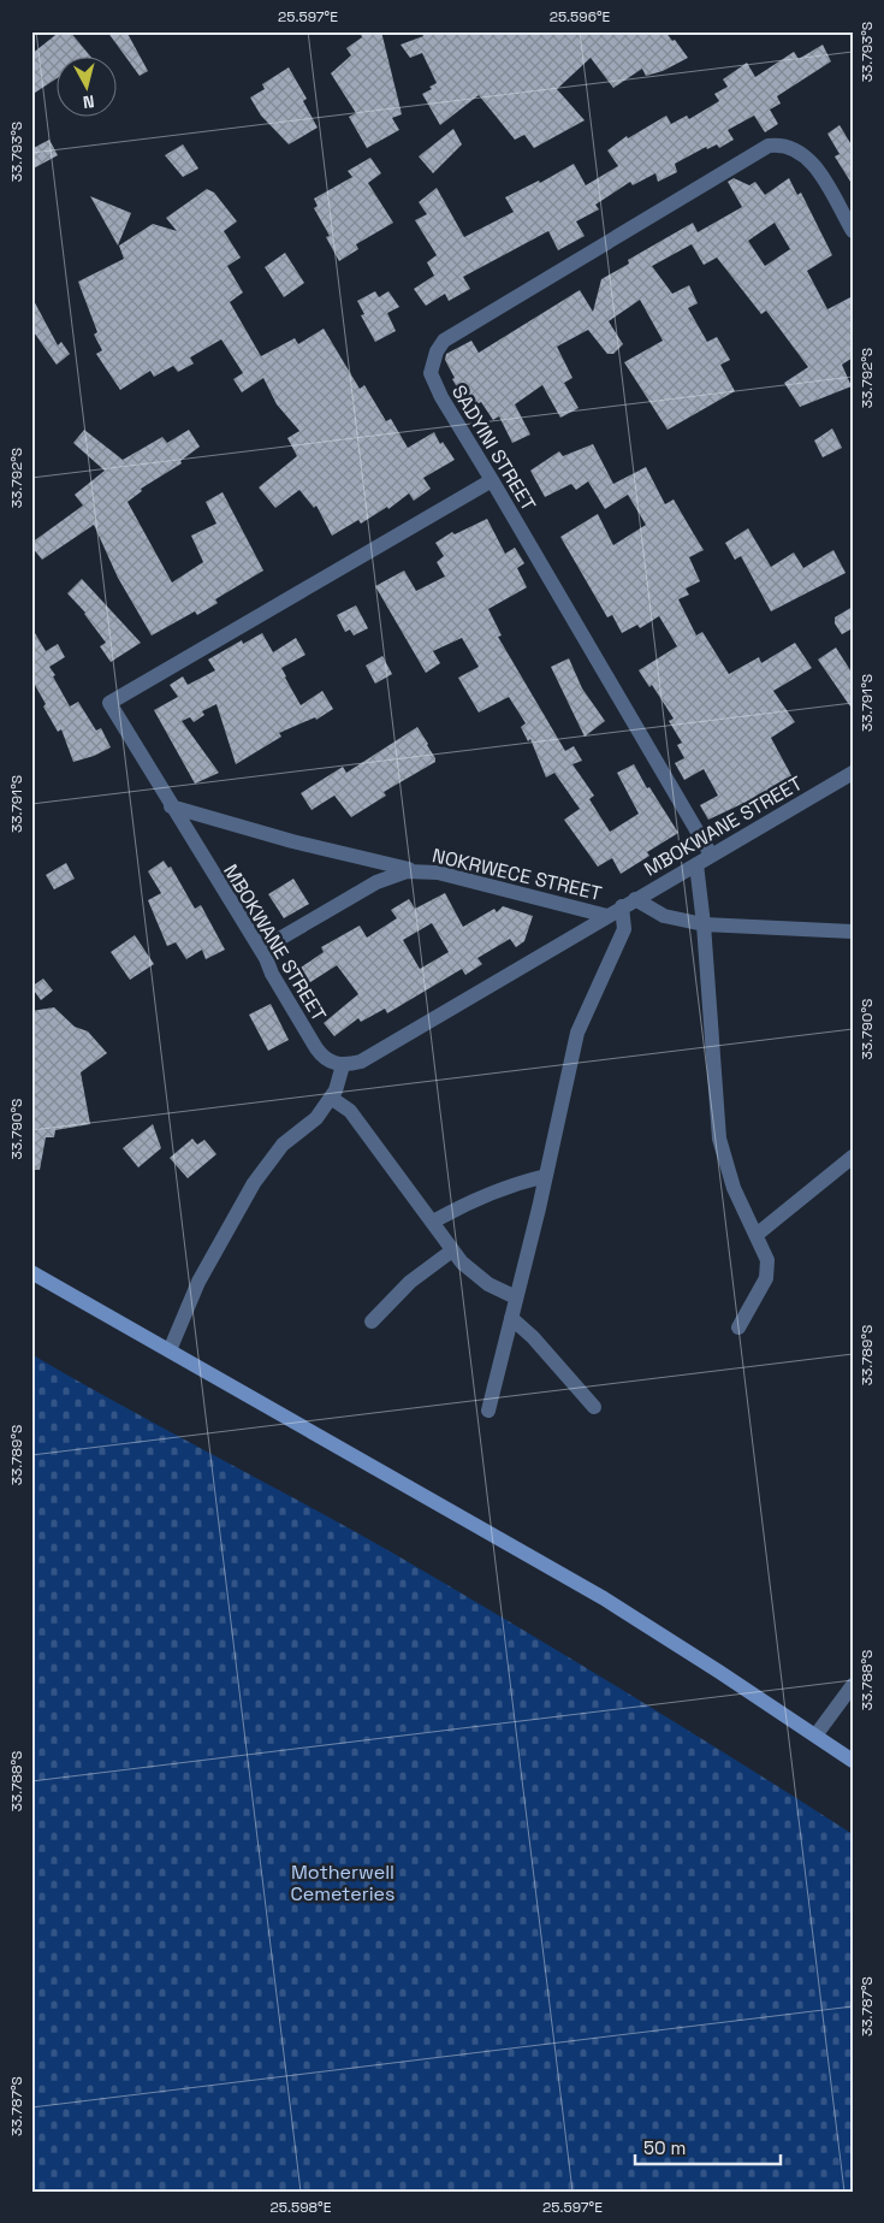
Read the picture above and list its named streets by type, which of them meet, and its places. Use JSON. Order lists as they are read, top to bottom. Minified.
{"streets":{"street":["SADYINI STREET","MBOKWANE STREET","NOKRWECE STREET"]},"crossings":[["SADYINI STREET","MBOKWANE STREET"],["MBOKWANE STREET","NOKRWECE STREET"]],"parks":["Motherwell Cemeteries"],"scale_bar":"50 m","north":"bottom","coordinates":["25.597°E","25.596°E","33.793°S","33.792°S","33.791°S","33.790°S","33.789°S","33.788°S","33.787°S","25.598°E"]}
